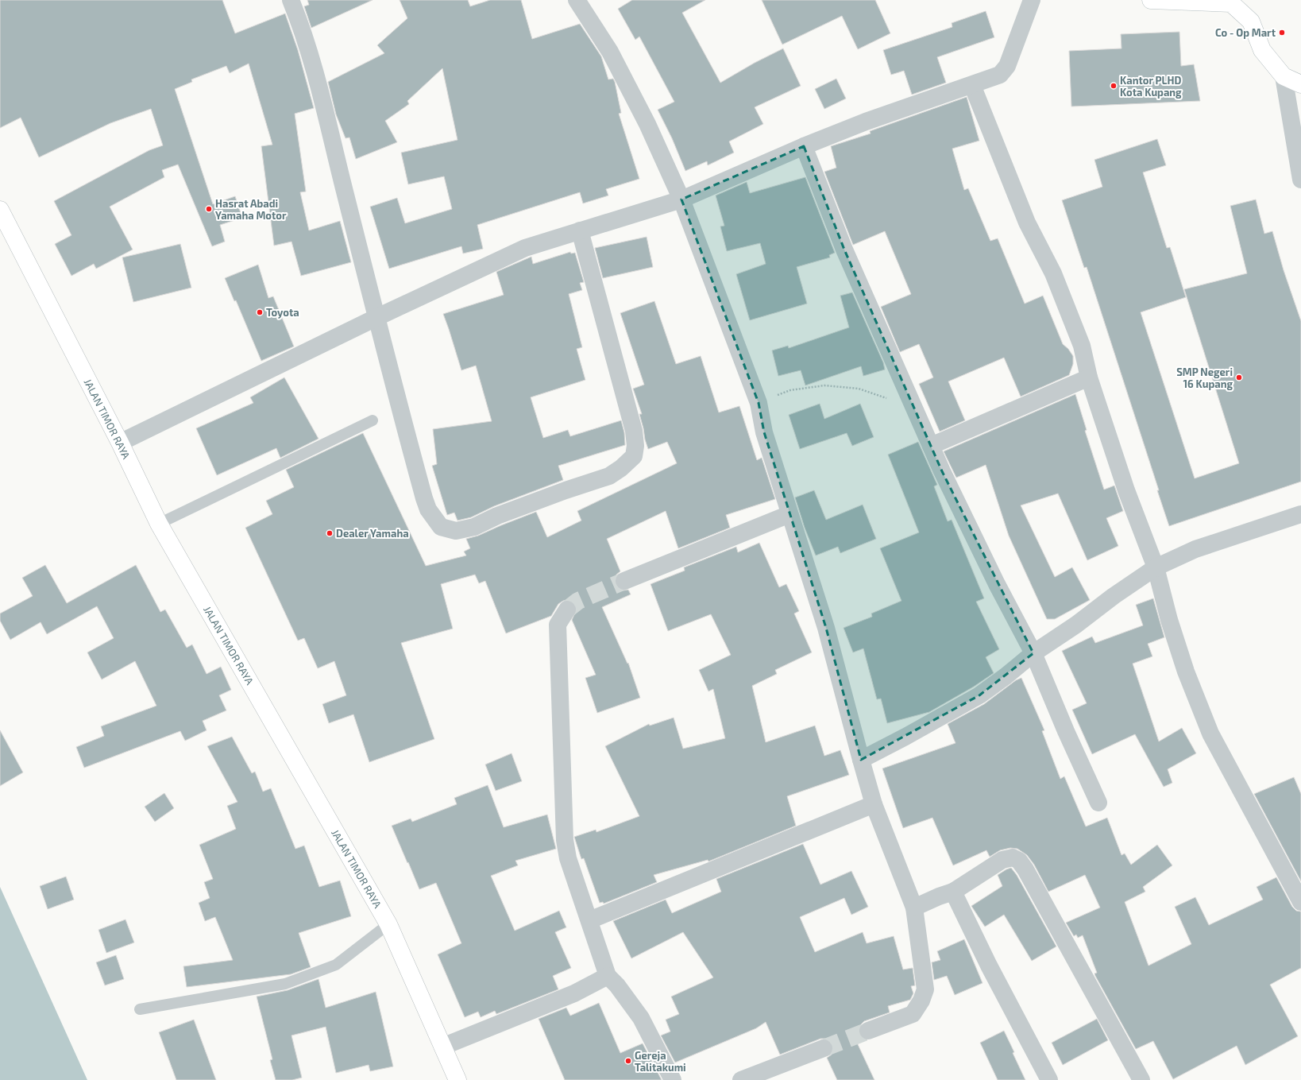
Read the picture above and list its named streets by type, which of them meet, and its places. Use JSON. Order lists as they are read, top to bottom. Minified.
{"streets":{"main road":["JALAN TIMOR RAYA"]},"places":["Co - Op Mart","Kantor PLHD Kota Kupang","Hasrat Abadi Yamaha Motor","Toyota","SMP Negeri 16 Kupang","Dealer Yamaha","Gereja Talitakumi"]}
